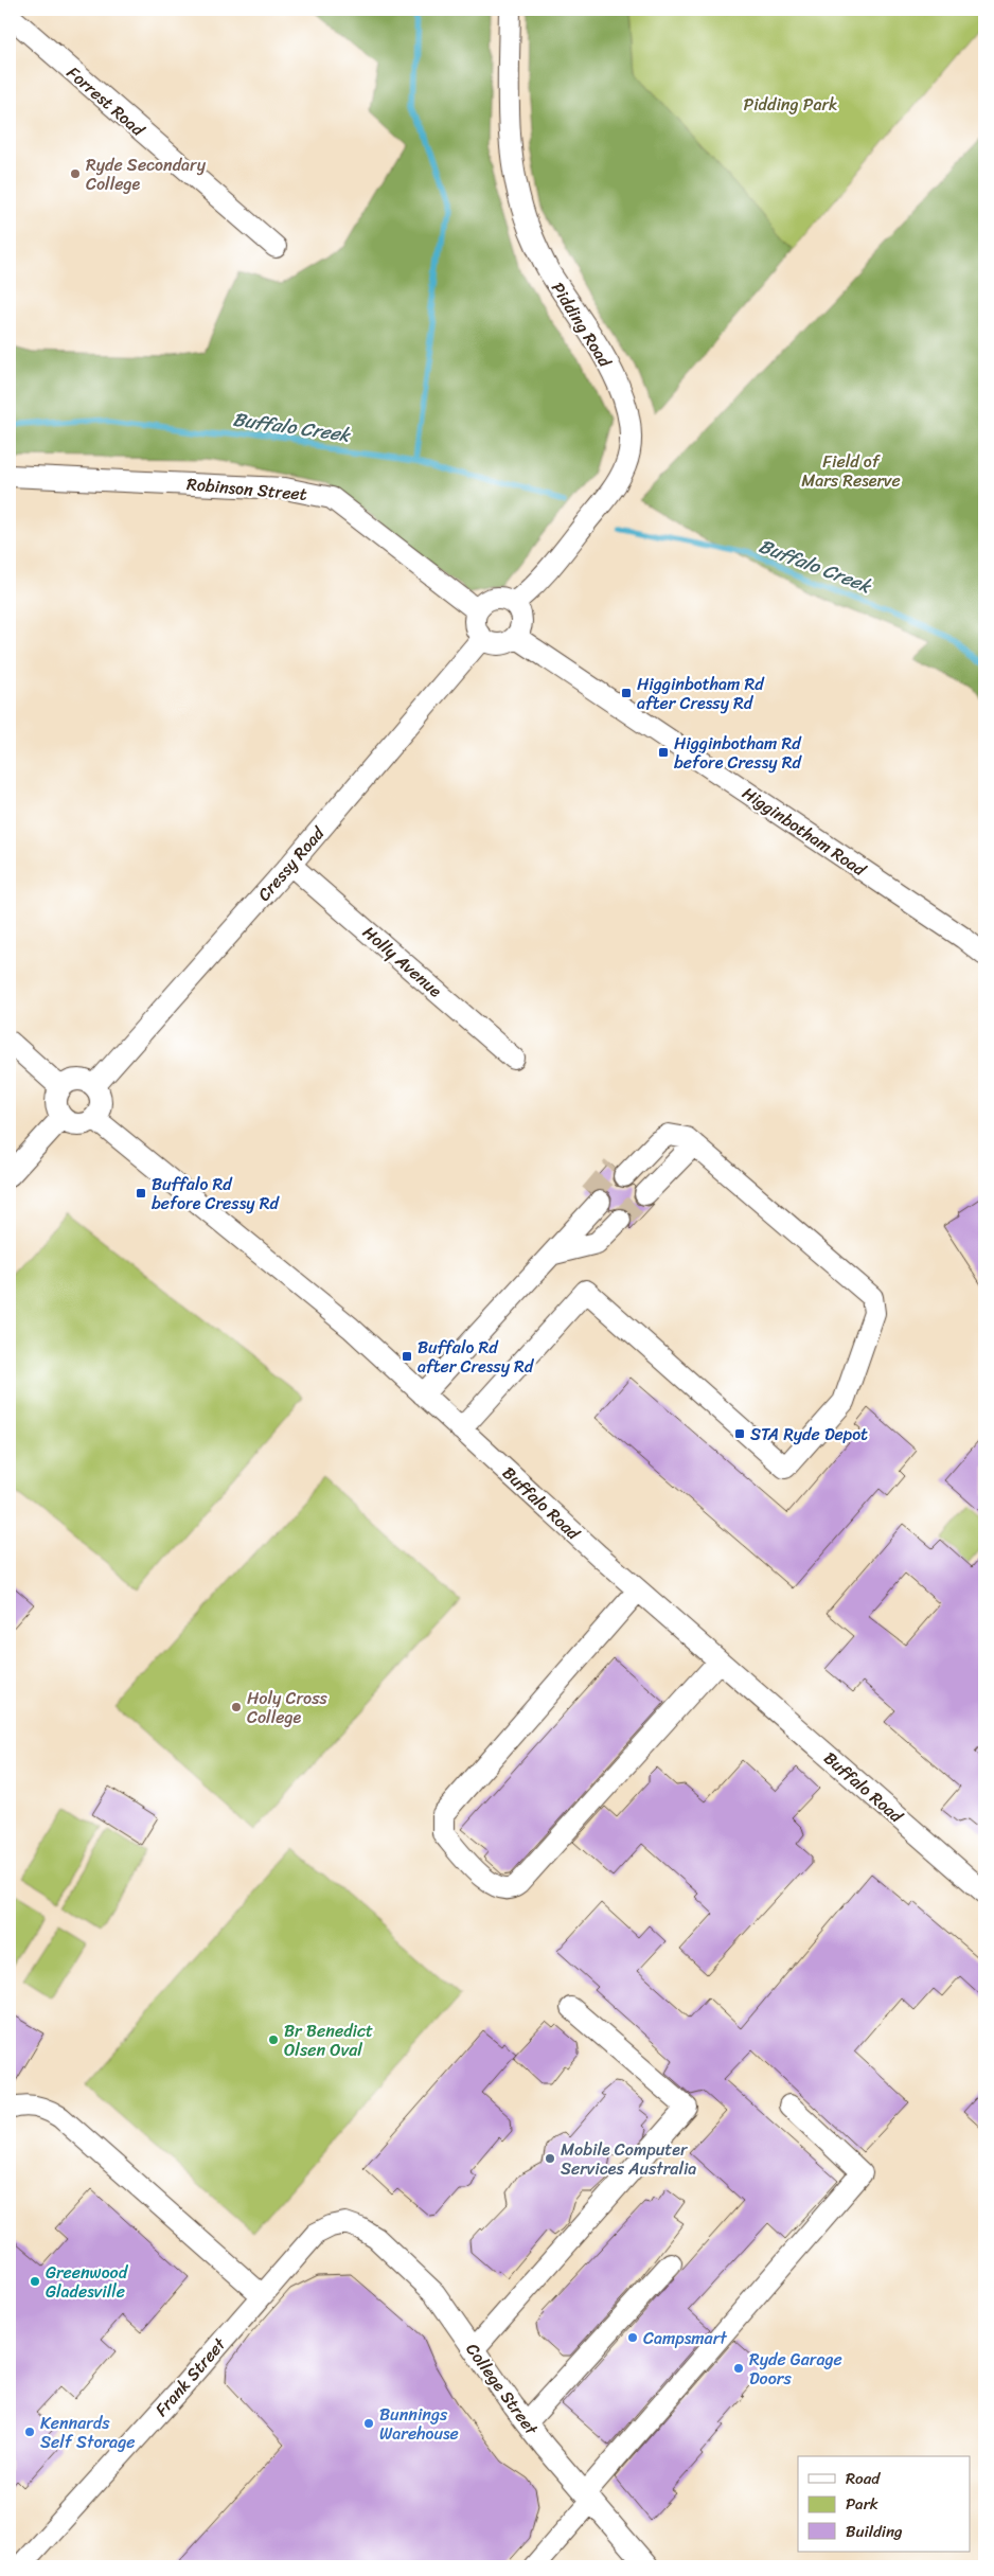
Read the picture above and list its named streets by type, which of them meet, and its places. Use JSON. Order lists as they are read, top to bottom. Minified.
{"streets":{"street":["Forrest Road","Pidding Road","Robinson Street","Higginbotham Road","Cressy Road","Holly Avenue","Buffalo Road","Frank Street","College Street"]},"crossings":[["Pidding Road","Robinson Street"],["Pidding Road","Higginbotham Road"],["Pidding Road","Cressy Road"],["Robinson Street","Higginbotham Road"],["Robinson Street","Cressy Road"],["Higginbotham Road","Cressy Road"],["Cressy Road","Holly Avenue"],["Cressy Road","Buffalo Road"],["Frank Street","College Street"]],"water":["Buffalo Creek"],"parks":["Pidding Park","Field of Mars Reserve"],"places":{"other":["Ryde Secondary College","Holy Cross College","Br Benedict Olsen Oval","Mobile Computer Services Australia","Greenwood Gladesville","Campsmart","Ryde Garage Doors","Bunnings Warehouse","Kennards Self Storage"],"transit":["Higginbotham Rd after Cressy Rd","Higginbotham Rd before Cressy Rd","Buffalo Rd before Cressy Rd","Buffalo Rd after Cressy Rd","STA Ryde Depot"]},"legend":["Road","Park","Building"]}
